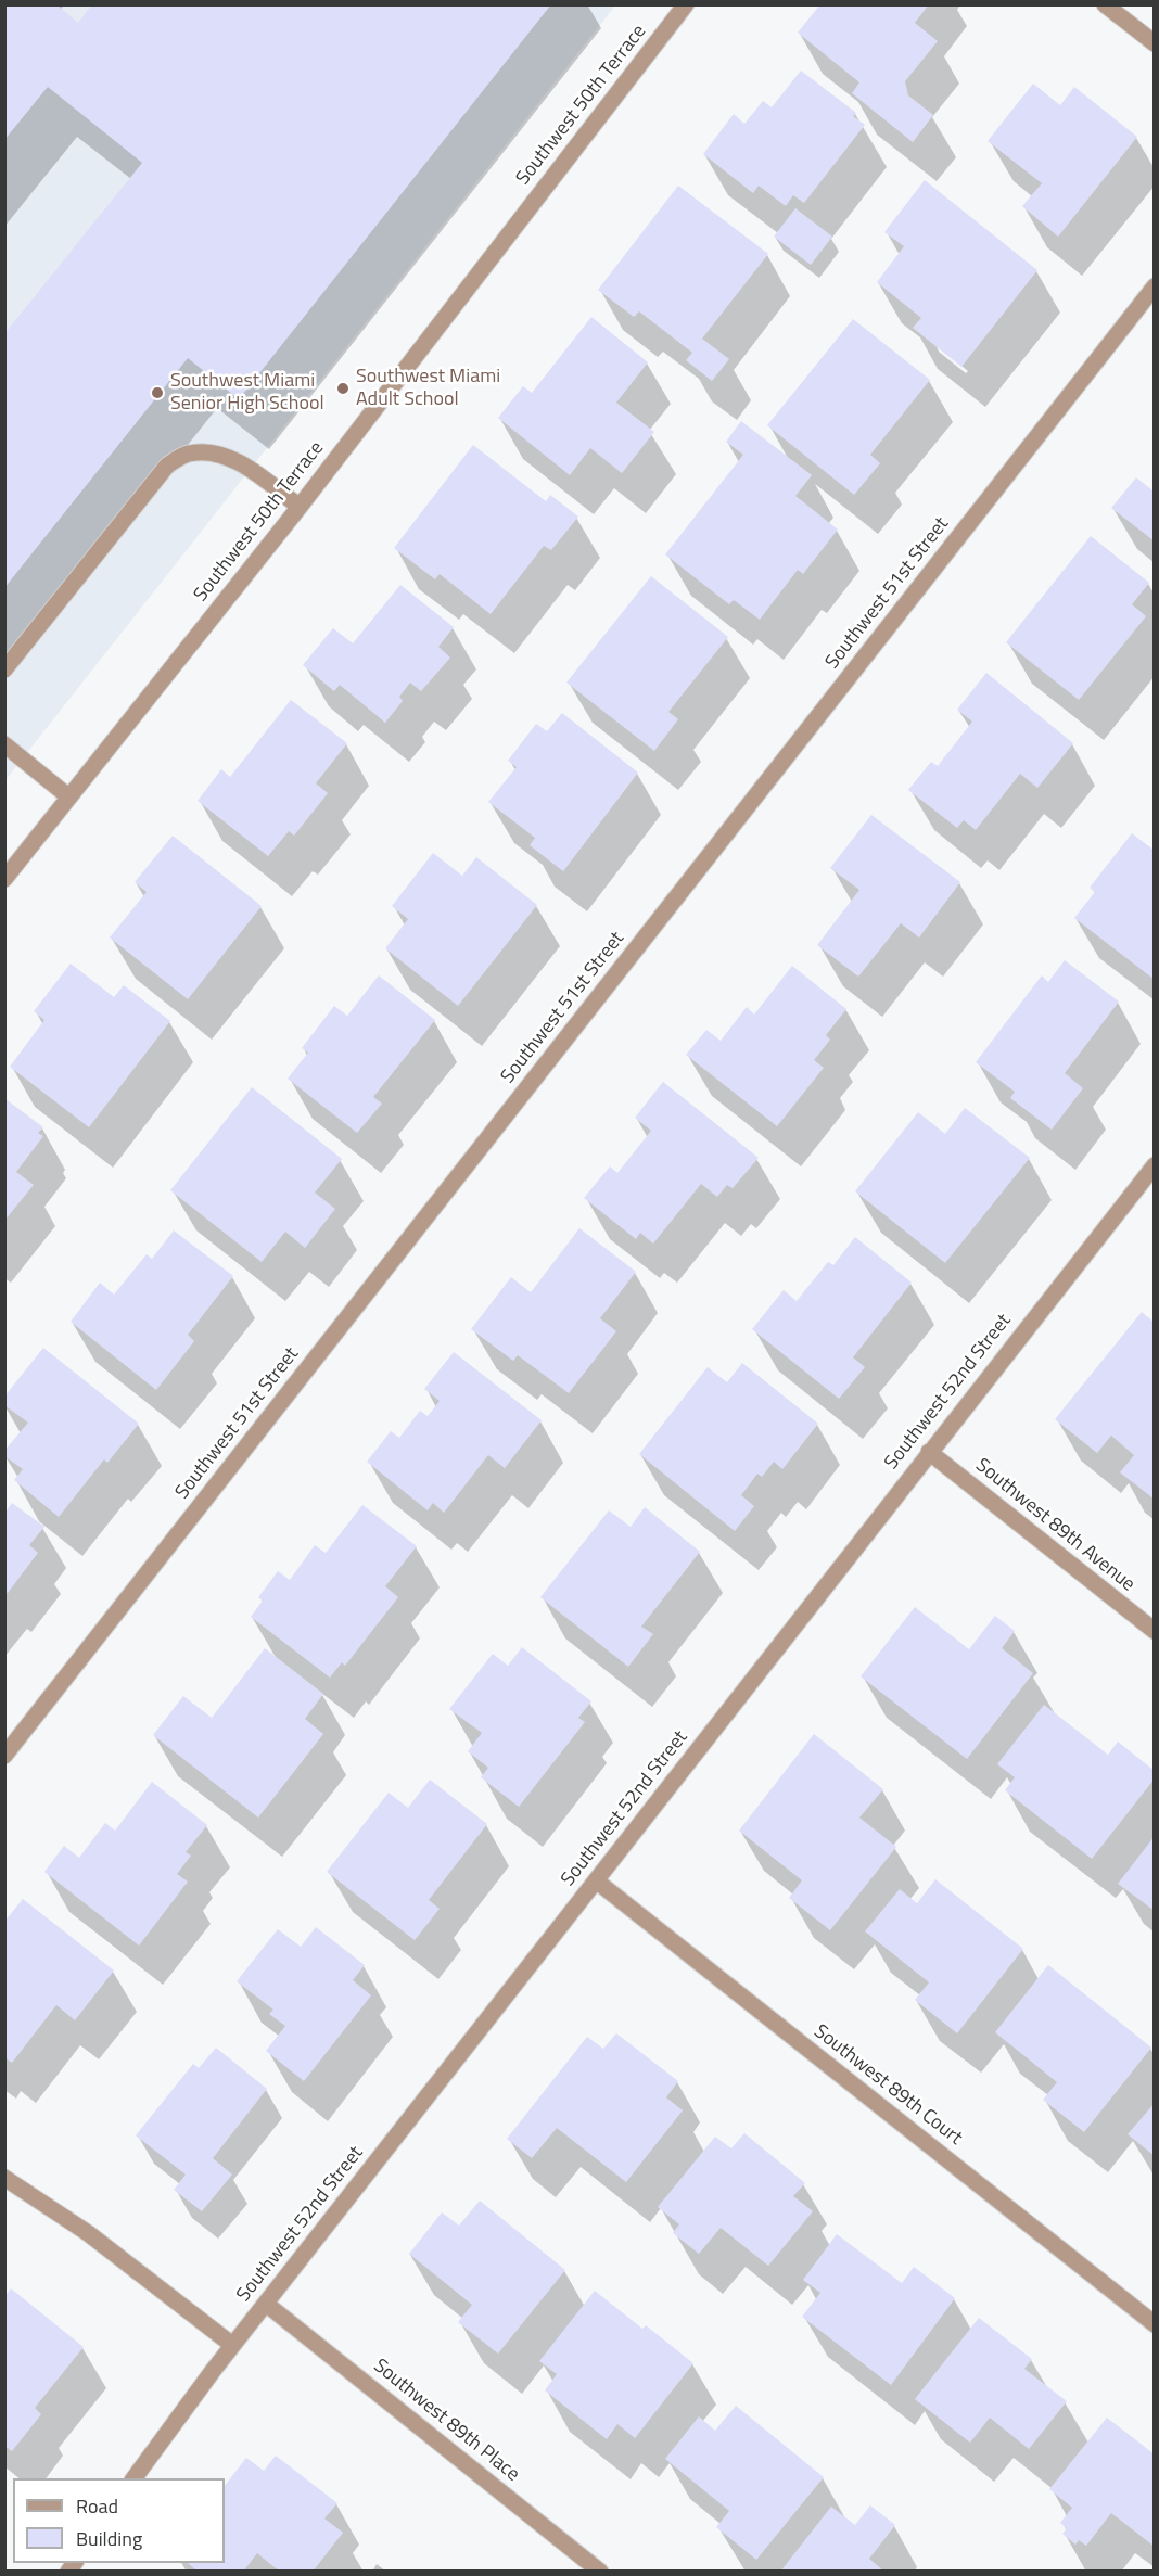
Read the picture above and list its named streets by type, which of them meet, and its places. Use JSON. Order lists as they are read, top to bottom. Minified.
{"streets":{"street":["Southwest 50th Terrace","Southwest 51st Street","Southwest 52nd Street","Southwest 89th Avenue","Southwest 89th Court","Southwest 89th Place"]},"crossings":[["Southwest 52nd Street","Southwest 89th Avenue"],["Southwest 52nd Street","Southwest 89th Court"],["Southwest 52nd Street","Southwest 89th Place"]],"places":["Southwest Miami Adult School","Southwest Miami Senior High School"],"legend":["Road","Building"]}
